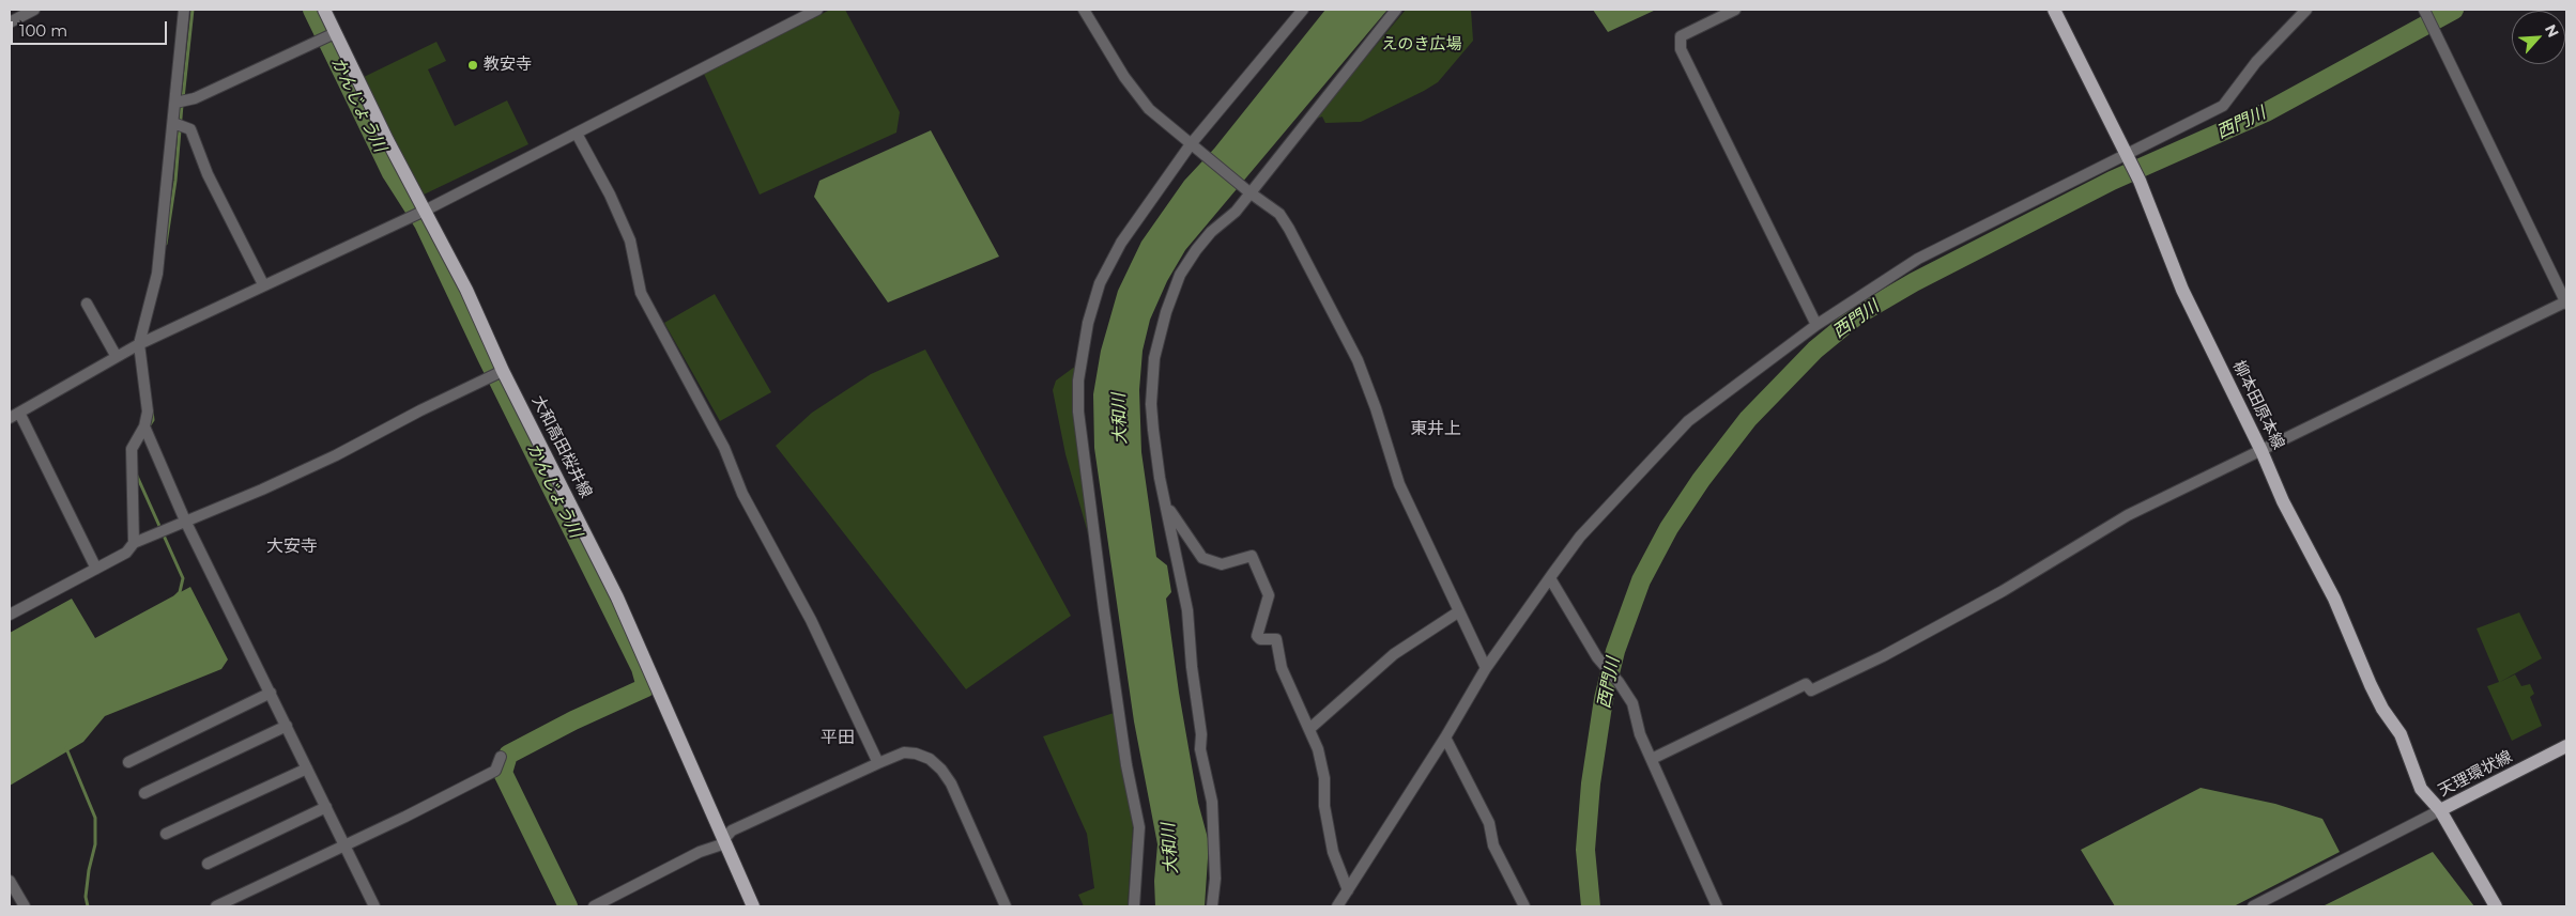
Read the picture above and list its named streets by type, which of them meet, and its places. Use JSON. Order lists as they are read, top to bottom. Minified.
{"streets":{"main road":["柳本田原本線","大和高田桜井線","天理環状線"]},"crossings":[["柳本田原本線","天理環状線"]],"districts":["東井上","大安寺","平田"],"water":["かんじょう川","西門川","大和川"],"parks":["えのき広場"],"places":["教安寺"],"scale_bar":"100 m","north":"top right"}
